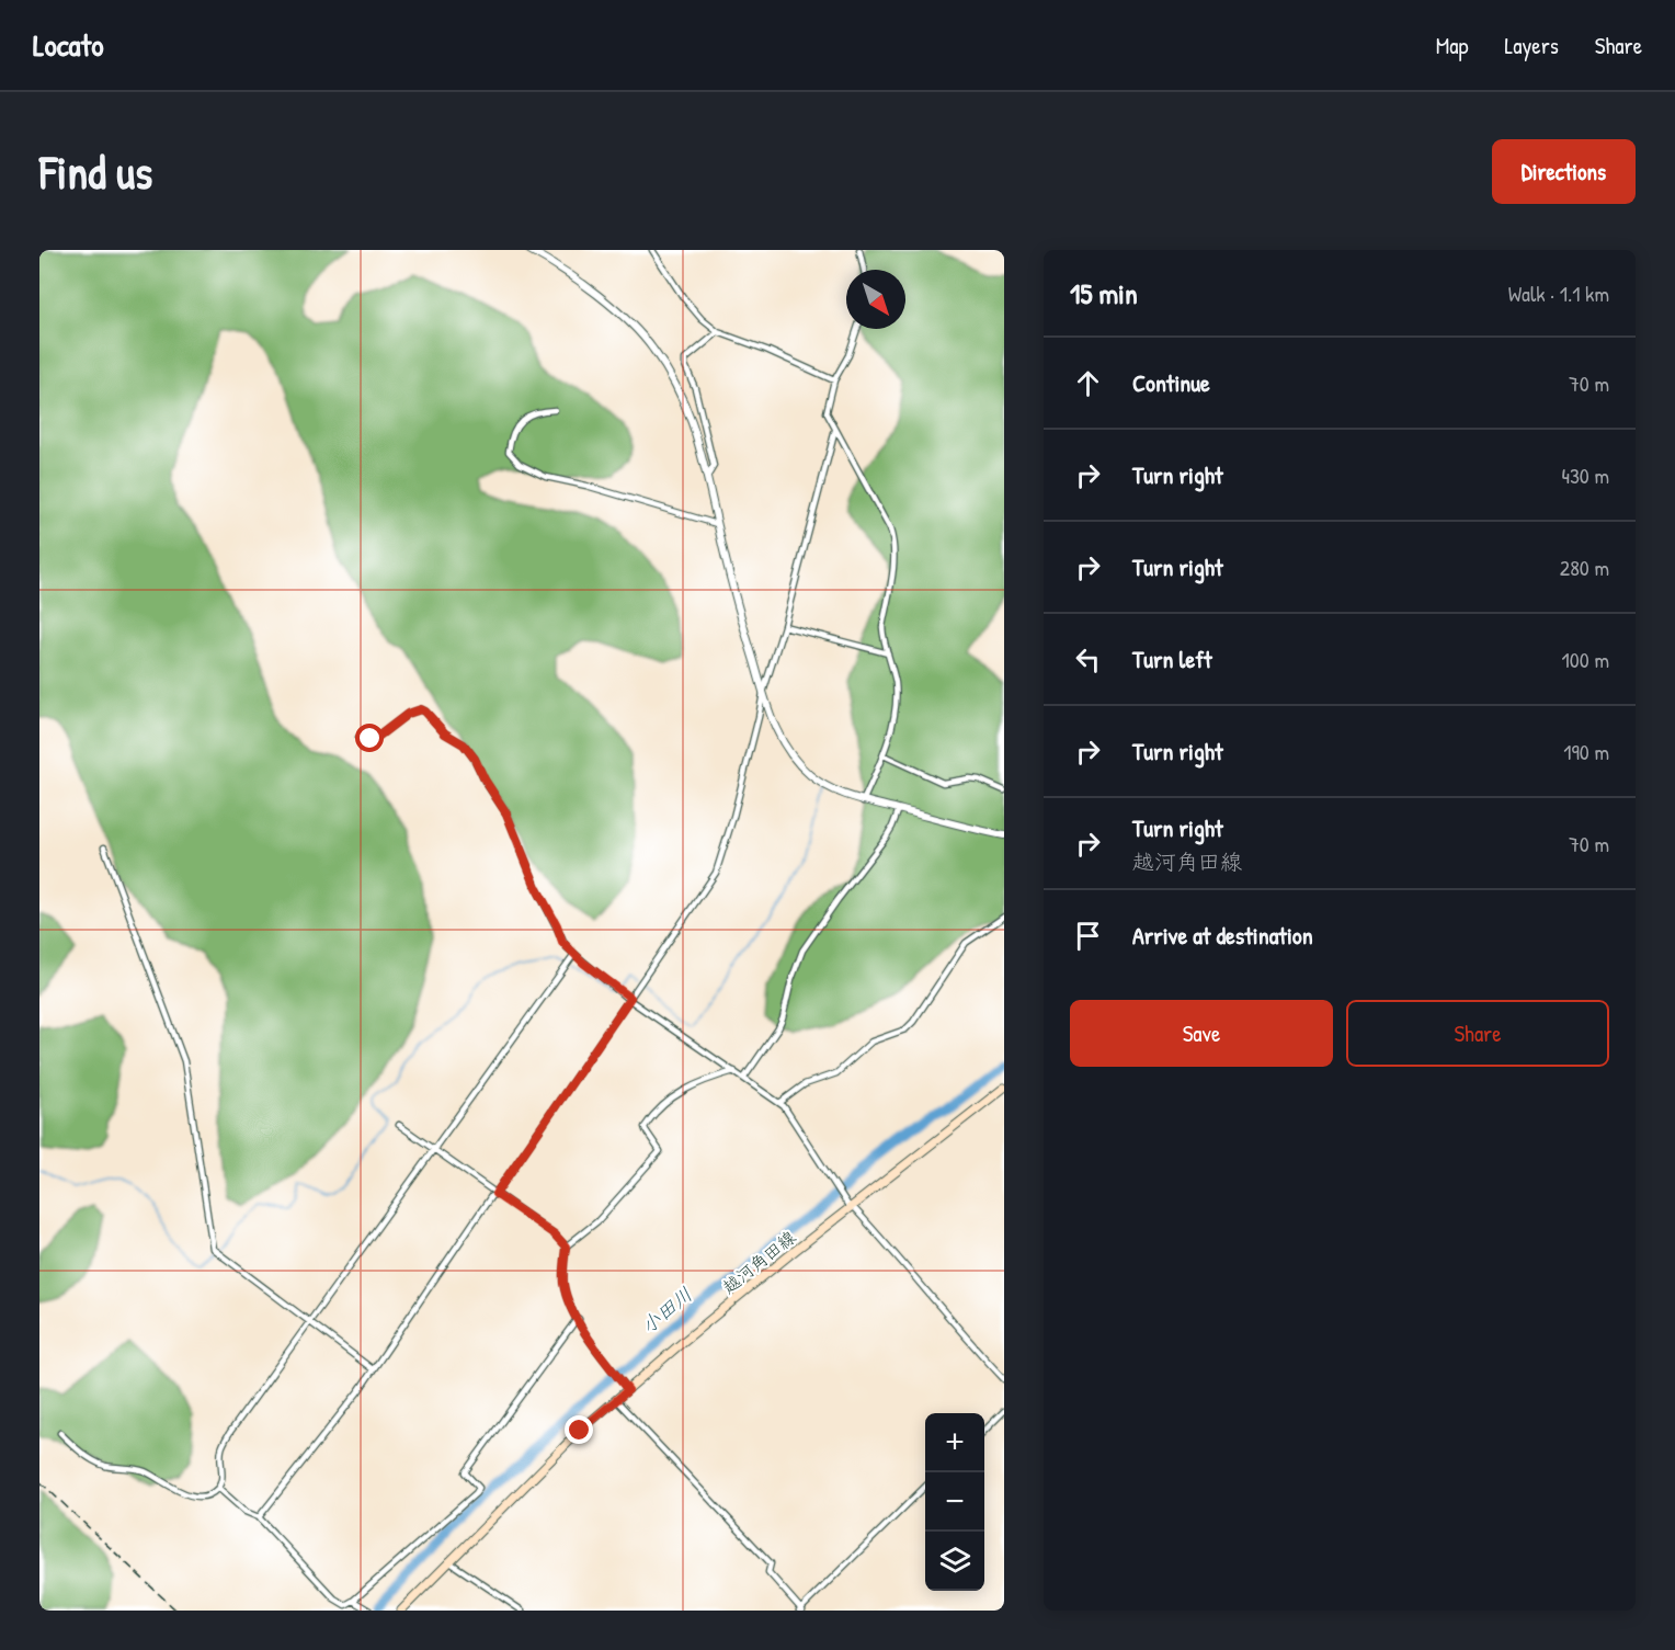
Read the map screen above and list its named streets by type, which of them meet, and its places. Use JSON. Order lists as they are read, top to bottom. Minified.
{"streets":{"main road":["越河角田線"]},"water":["小田川"],"north":"bottom right","page":{"header":"Locato","nav":["Map","Layers","Share"],"buttons":["Directions",["Save","Share"]],"title":"Find us","heading":["15 min","Walk · 1.1 km"],"list":[["Continue","70 m"],["Turn right","430 m"],["Turn right","280 m"],["Turn left","100 m"],["Turn right","190 m"],["Turn right","越河角田線","70 m"],"Arrive at destination"],"map_buttons":["+","−"]}}
